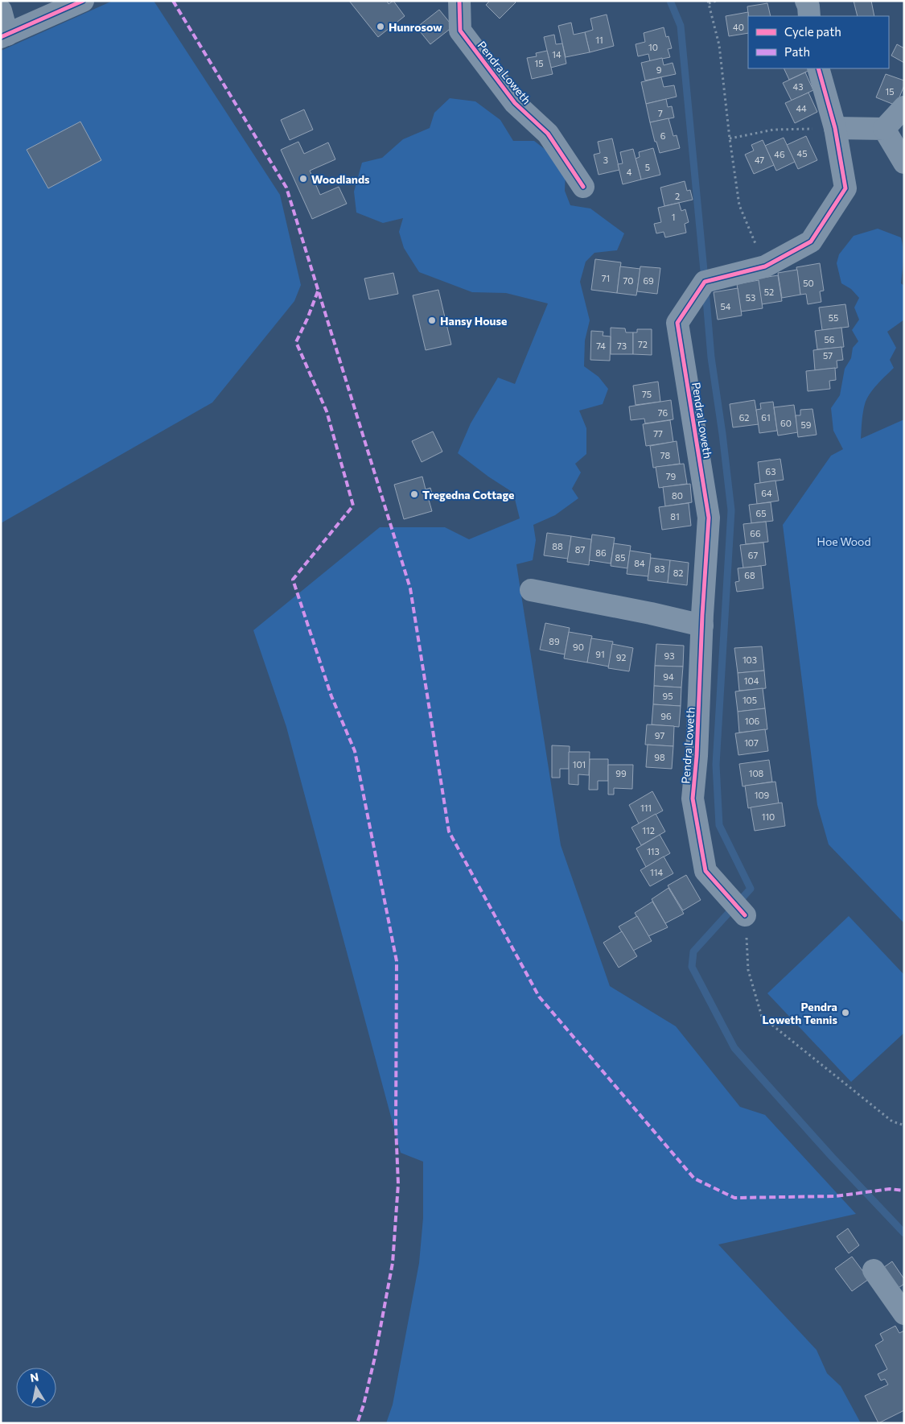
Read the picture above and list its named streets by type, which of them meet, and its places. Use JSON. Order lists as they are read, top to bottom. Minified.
{"streets":{"street":["Pendra Loweth"]},"parks":["Hoe Wood"],"places":["Hunrosow","Woodlands","Hansy House","Tregedna Cottage","Pendra Loweth Tennis"],"house_numbers":["40","11","10","14","15","9","43","15","44","7","6","45","46","3","47","5","4","2","1","71","70","69","50","52","53","54","55","56","72","74","73","57","75","76","62","61","60","59","77","78","63","79","64","80","65","81","66","88","87","86","67","85","84","83","82","68","89","90","91","93","92","103","94","104","95","105","96","106","97","107","98","101","99","108","109","111","110","112","113","114"],"legend":["Cycle path","Path"],"north":"top"}
